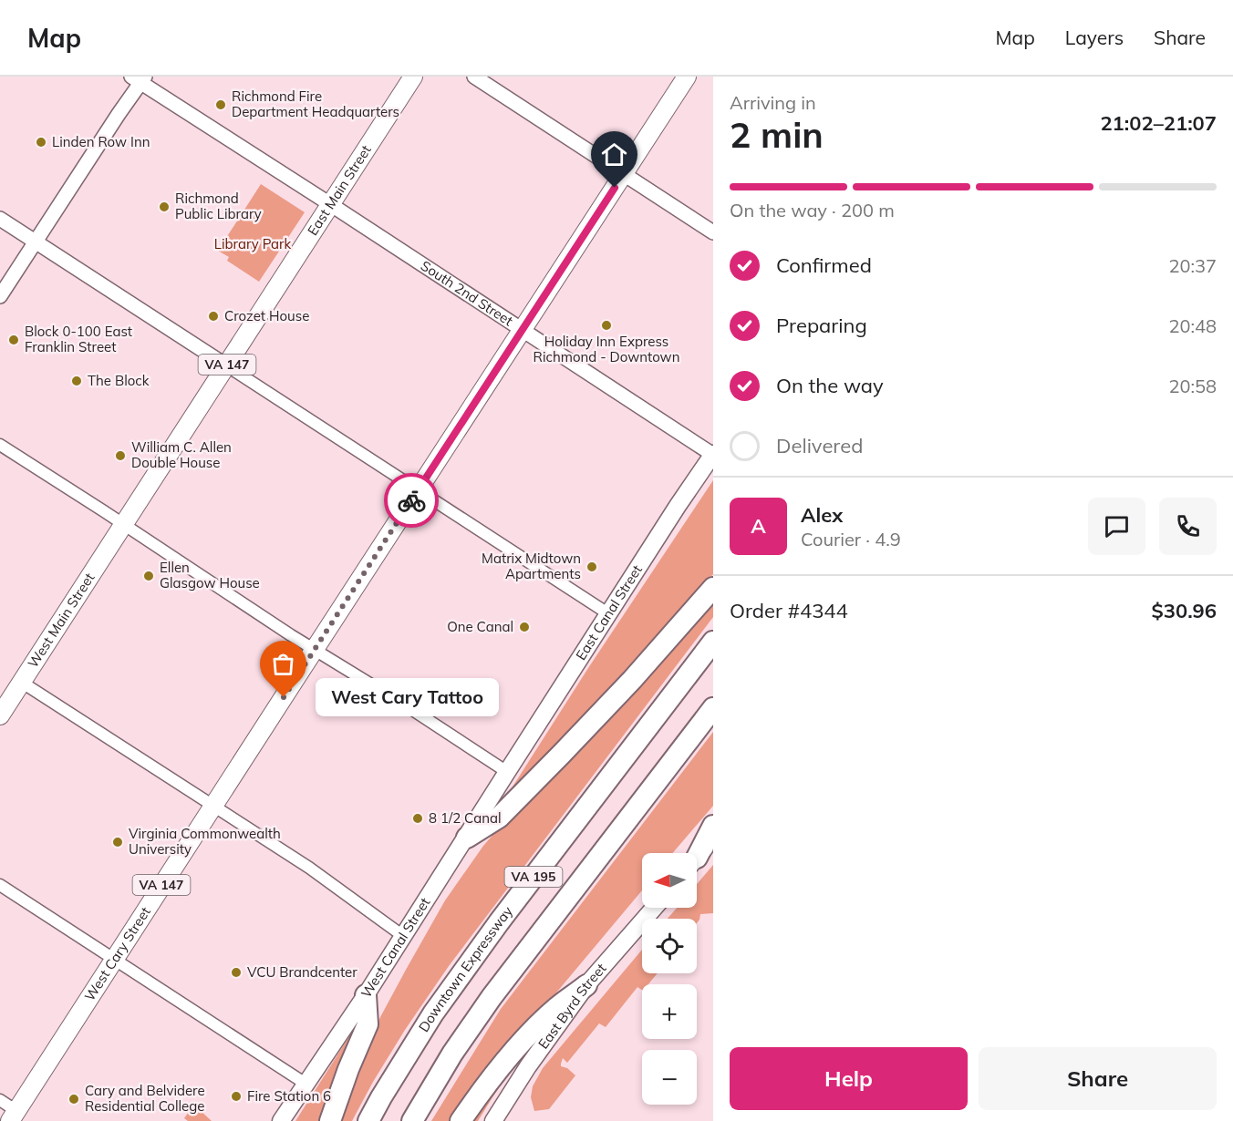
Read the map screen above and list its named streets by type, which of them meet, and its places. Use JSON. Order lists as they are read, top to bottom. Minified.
{"streets":{"highway":["VA 195","Downtown Expressway"],"main road":["East Main Street","VA 147","East Canal Street","West Main Street","West Canal Street","West Cary Street","East Byrd Street"],"street":["South 2nd Street"]},"crossings":[["East Main Street","South 2nd Street"],["East Main Street","West Main Street"],["South 2nd Street","VA 147"],["South 2nd Street","East Canal Street"],["VA 147","West Cary Street"],["East Canal Street","West Canal Street"]],"parks":["Library Park"],"places":["Richmond Fire Department Headquarters","Linden Row Inn","Richmond Public Library","Crozet House","Holiday Inn Express Richmond - Downtown","Block 0-100 East Franklin Street","The Block","William C. Allen Double House","Matrix Midtown Apartments","Ellen Glasgow House","One Canal","West Cary Tattoo","8 1/2 Canal","Virginia Commonwealth University","VCU Brandcenter","Fire Station 6","Cary and Belvidere Residential College"],"north":"left","page":{"header":"Map","nav":["Map","Layers","Share"],"heading":["2 min","Arriving in","21:02–21:07"],"panel":["Alex","Courier · 4.9","Order #4344","$30.96"],"bar":"On the way · 200 m","list":[["Confirmed","20:37"],["Preparing","20:48"],["On the way","20:58"],"Delivered"],"round":"A","bubble":"West Cary Tattoo","map_buttons":["+","−"],"buttons":["Help","Share"]}}
